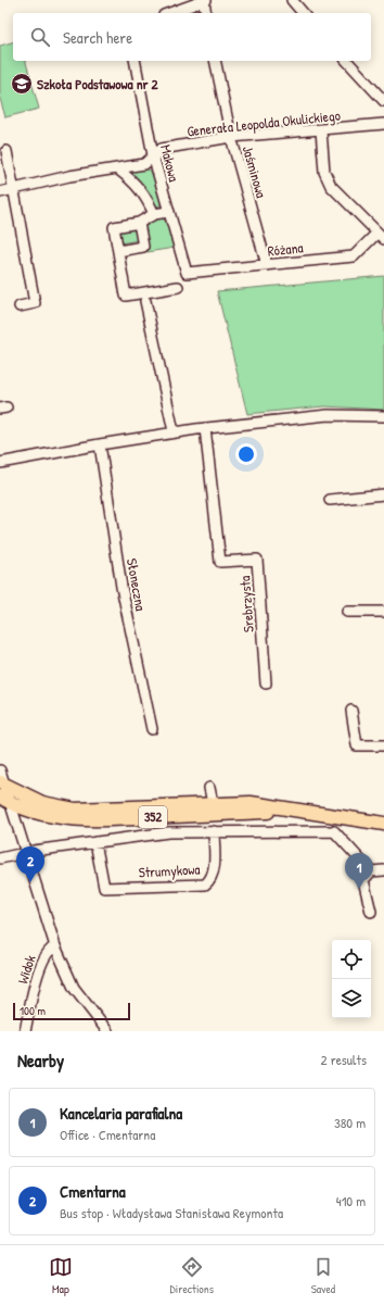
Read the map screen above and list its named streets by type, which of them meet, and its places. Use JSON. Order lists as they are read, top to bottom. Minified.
{"streets":{"main road":["352"],"street":["Generała Leopolda Okulickiego","Makowa","Jaśminowa","Różana","Słoneczna","Srebrzysta","Strumykowa","Widok"]},"crossings":[["Generała Leopolda Okulickiego","Makowa"],["Generała Leopolda Okulickiego","Jaśminowa"],["Makowa","Różana"],["Jaśminowa","Różana"]],"places":{"school or university":["Szkoła Podstawowa nr 2"]},"scale_bar":"100 m","page":{"search":"Search here","pins":["2","1"],"scale":"100 m","heading":["Nearby","2 results"],"list":[{"mark":"1","name":"Kancelaria parafialna","note":"Office · Cmentarna","value":"380 m"},{"mark":"2","name":"Cmentarna","note":"Bus stop · Władysława Stanisława Reymonta","value":"410 m"}],"nav":["Map","Directions","Saved"]}}
